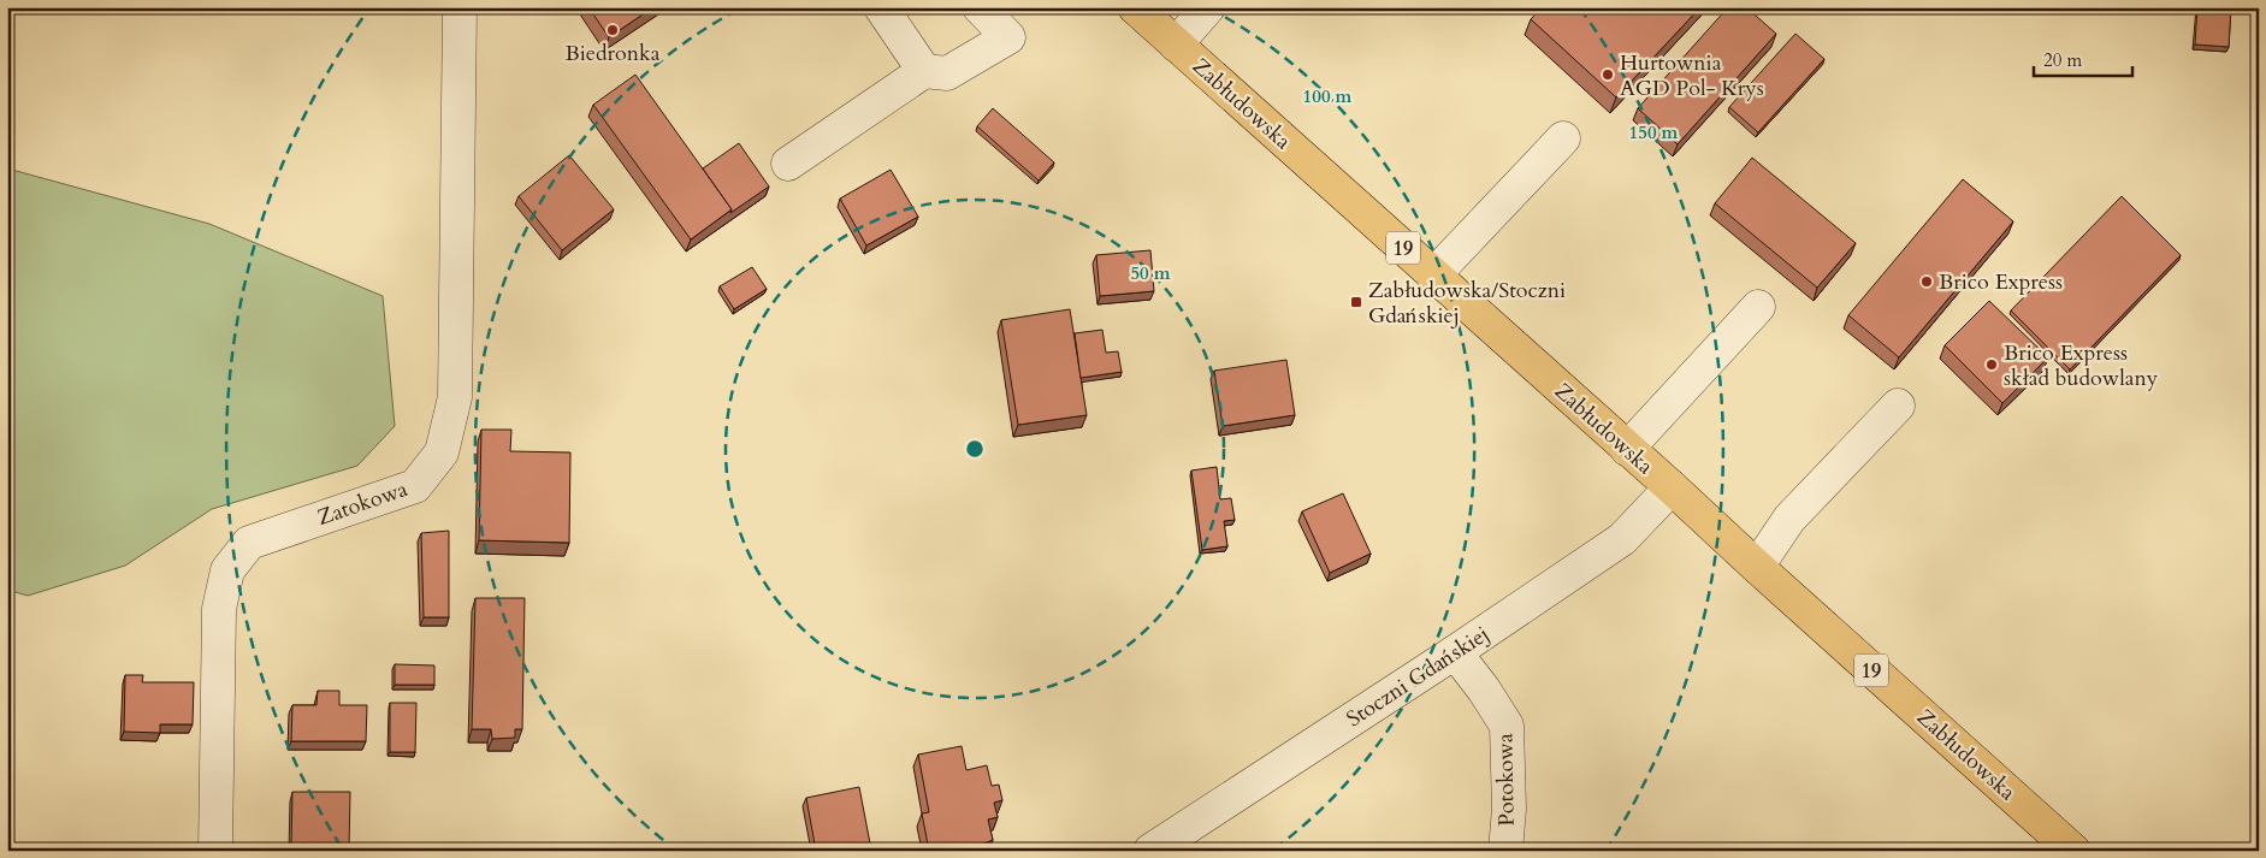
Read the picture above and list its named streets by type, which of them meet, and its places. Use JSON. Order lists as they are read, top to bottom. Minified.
{"streets":{"highway":["Zabłudowska","19"],"street":["Zatokowa","Stoczni Gdańskiej","Potokowa"]},"crossings":[["Zabłudowska","Stoczni Gdańskiej"],["Stoczni Gdańskiej","Potokowa"]],"places":{"other":["Biedronka","Hurtownia AGD Pol- Krys","Brico Express","Brico Express skład budowlany"],"transit":["Zabłudowska/Stoczni Gdańskiej"]},"scale_bar":"20 m","rings":["100 m","150 m","50 m"]}
